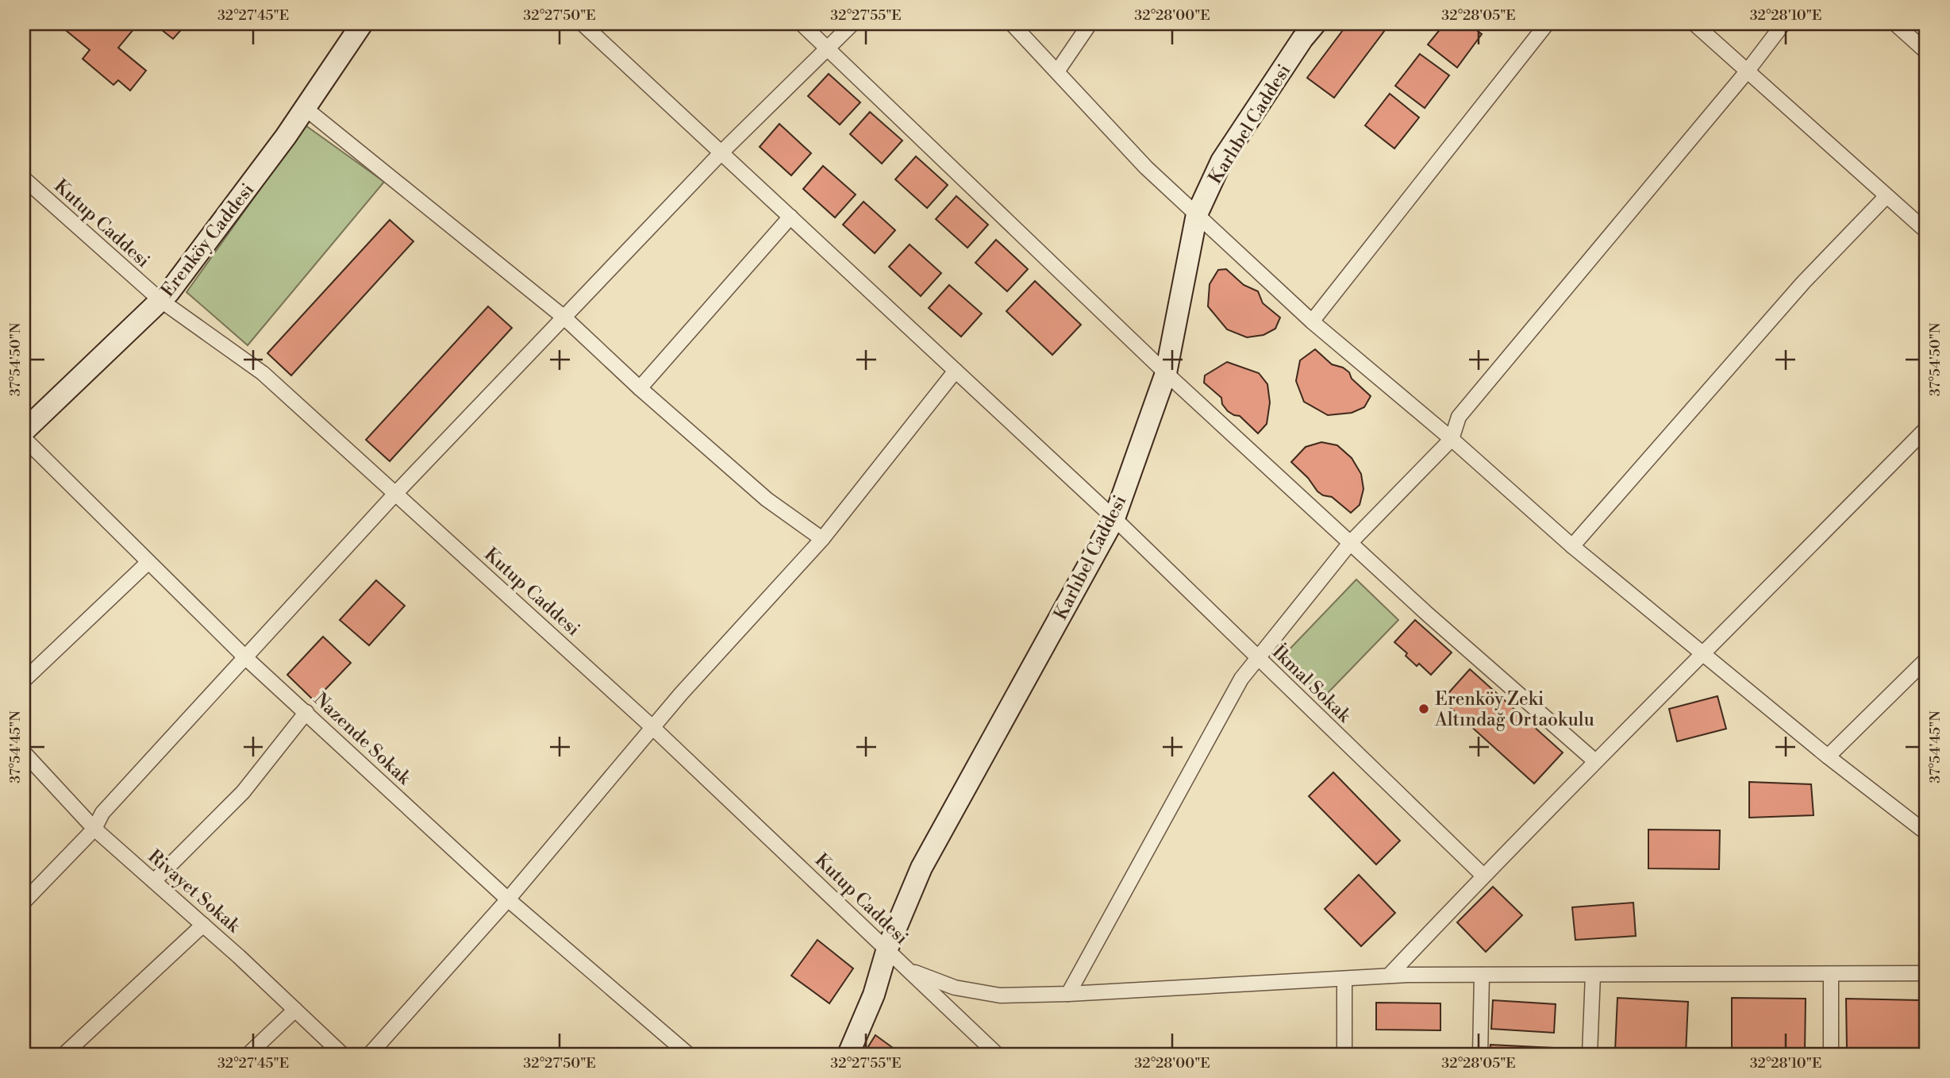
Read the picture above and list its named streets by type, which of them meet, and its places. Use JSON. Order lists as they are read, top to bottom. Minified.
{"streets":{"street":["Karlıbel Caddesi","Kutup Caddesi","Erenköy Caddesi","İkmal Sokak","Nazende Sokak","Rivayet Sokak"]},"crossings":[["Karlıbel Caddesi","Kutup Caddesi"],["Karlıbel Caddesi","İkmal Sokak"],["Kutup Caddesi","Erenköy Caddesi"]],"places":["Erenköy Zeki Altındağ Ortaokulu"],"coordinates":["32°27'45\"E","32°27'50\"E","32°27'55\"E","32°28'00\"E","32°28'05\"E","32°28'10\"E","37°54'50\"N","37°54'45\"N"]}
